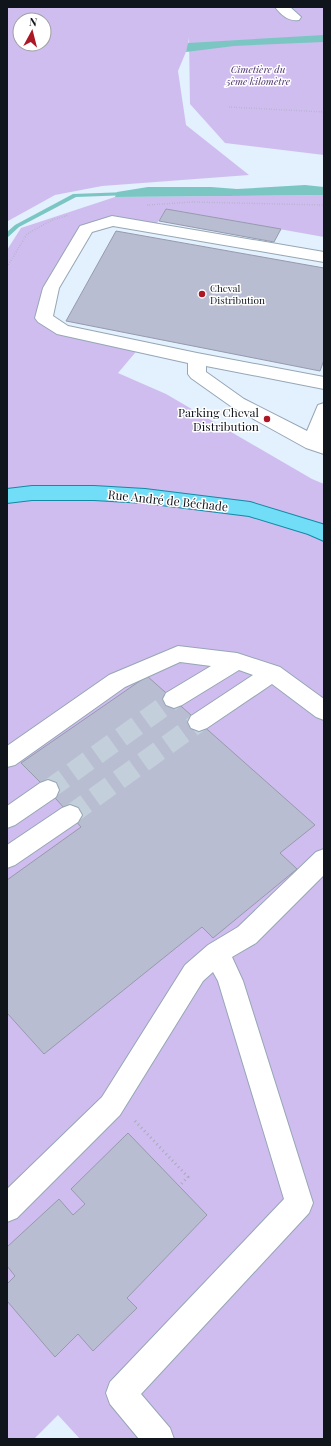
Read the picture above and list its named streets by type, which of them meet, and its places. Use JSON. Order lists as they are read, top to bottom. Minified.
{"streets":{"main road":["Rue André de Béchade"]},"parks":["Cimetière du 5ème kilomètre"],"places":["Cheval Distribution","Parking Cheval Distribution"],"north":"top"}
